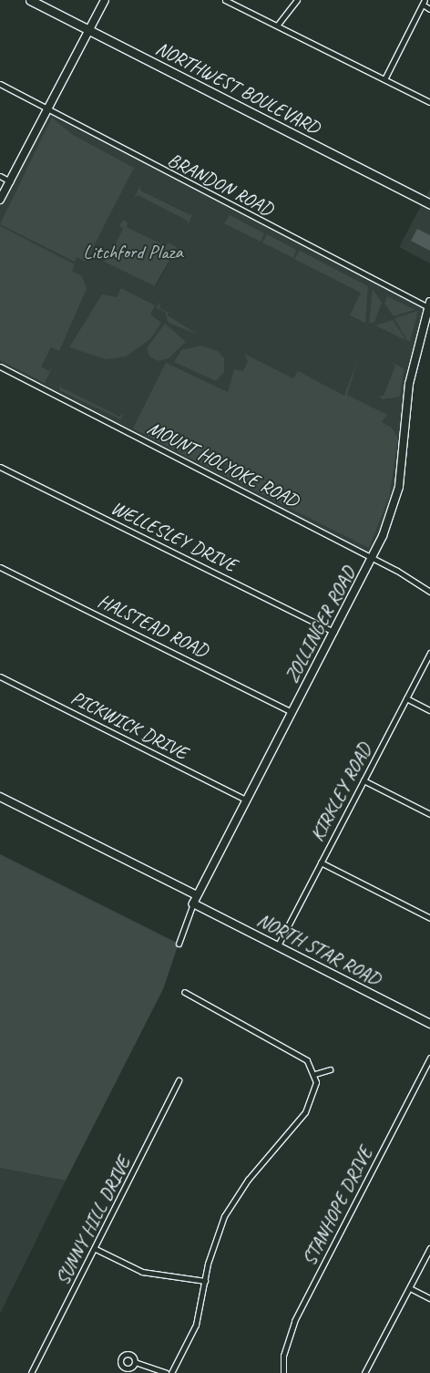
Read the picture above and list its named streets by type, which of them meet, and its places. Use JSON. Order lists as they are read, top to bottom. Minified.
{"streets":{"main road":["NORTHWEST BOULEVARD"],"street":["BRANDON ROAD","MOUNT HOLYOKE ROAD","WELLESLEY DRIVE","ZOLLINGER ROAD","HALSTEAD ROAD","PICKWICK DRIVE","KIRKLEY ROAD","NORTH STAR ROAD","STANHOPE DRIVE","SUNNY HILL DRIVE"]},"crossings":[["BRANDON ROAD","ZOLLINGER ROAD"],["MOUNT HOLYOKE ROAD","ZOLLINGER ROAD"],["WELLESLEY DRIVE","ZOLLINGER ROAD"],["ZOLLINGER ROAD","HALSTEAD ROAD"],["ZOLLINGER ROAD","PICKWICK DRIVE"],["ZOLLINGER ROAD","NORTH STAR ROAD"],["KIRKLEY ROAD","NORTH STAR ROAD"]],"parks":["Litchford Plaza"]}
